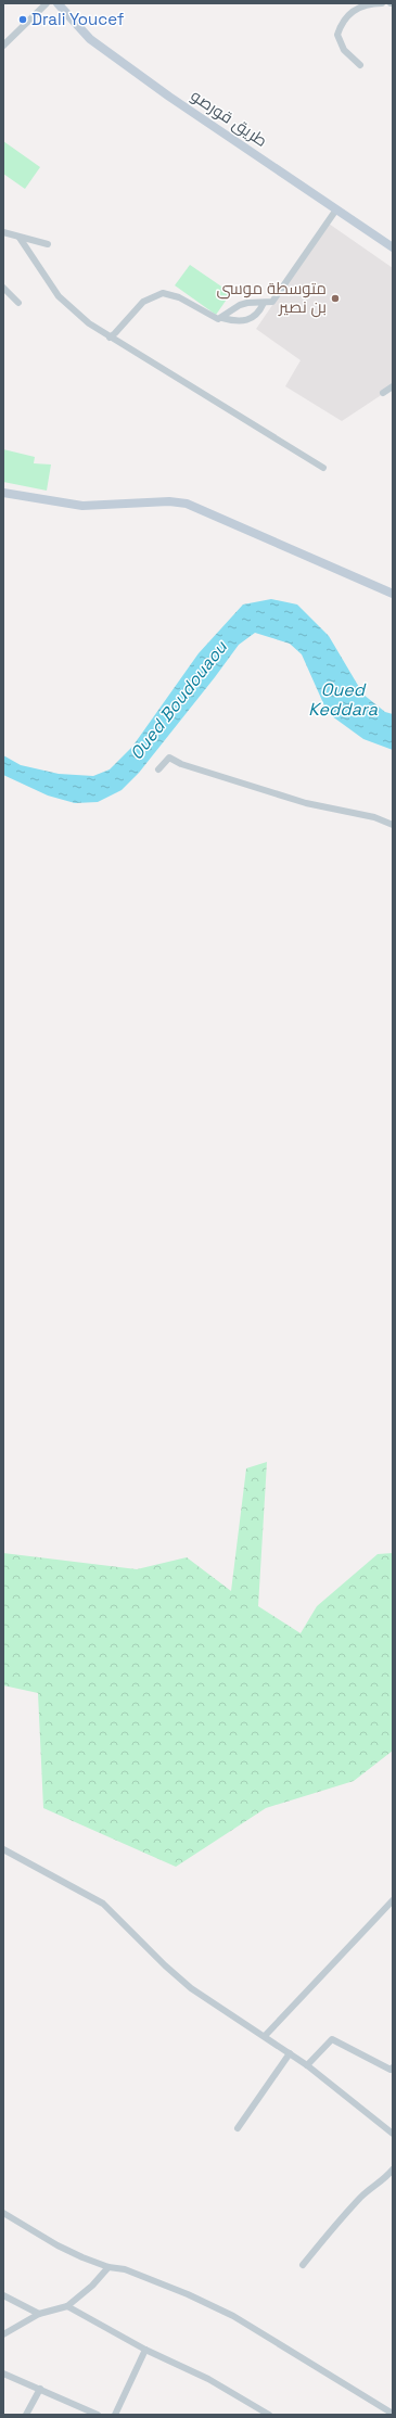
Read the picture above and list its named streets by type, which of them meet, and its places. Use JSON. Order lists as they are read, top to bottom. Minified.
{"streets":{"main road":["طريق قورصو"]},"water":["Oued Keddara","Oued Boudouaou"],"places":["Drali Youcef","متوسطة موسى بن نصير"]}
